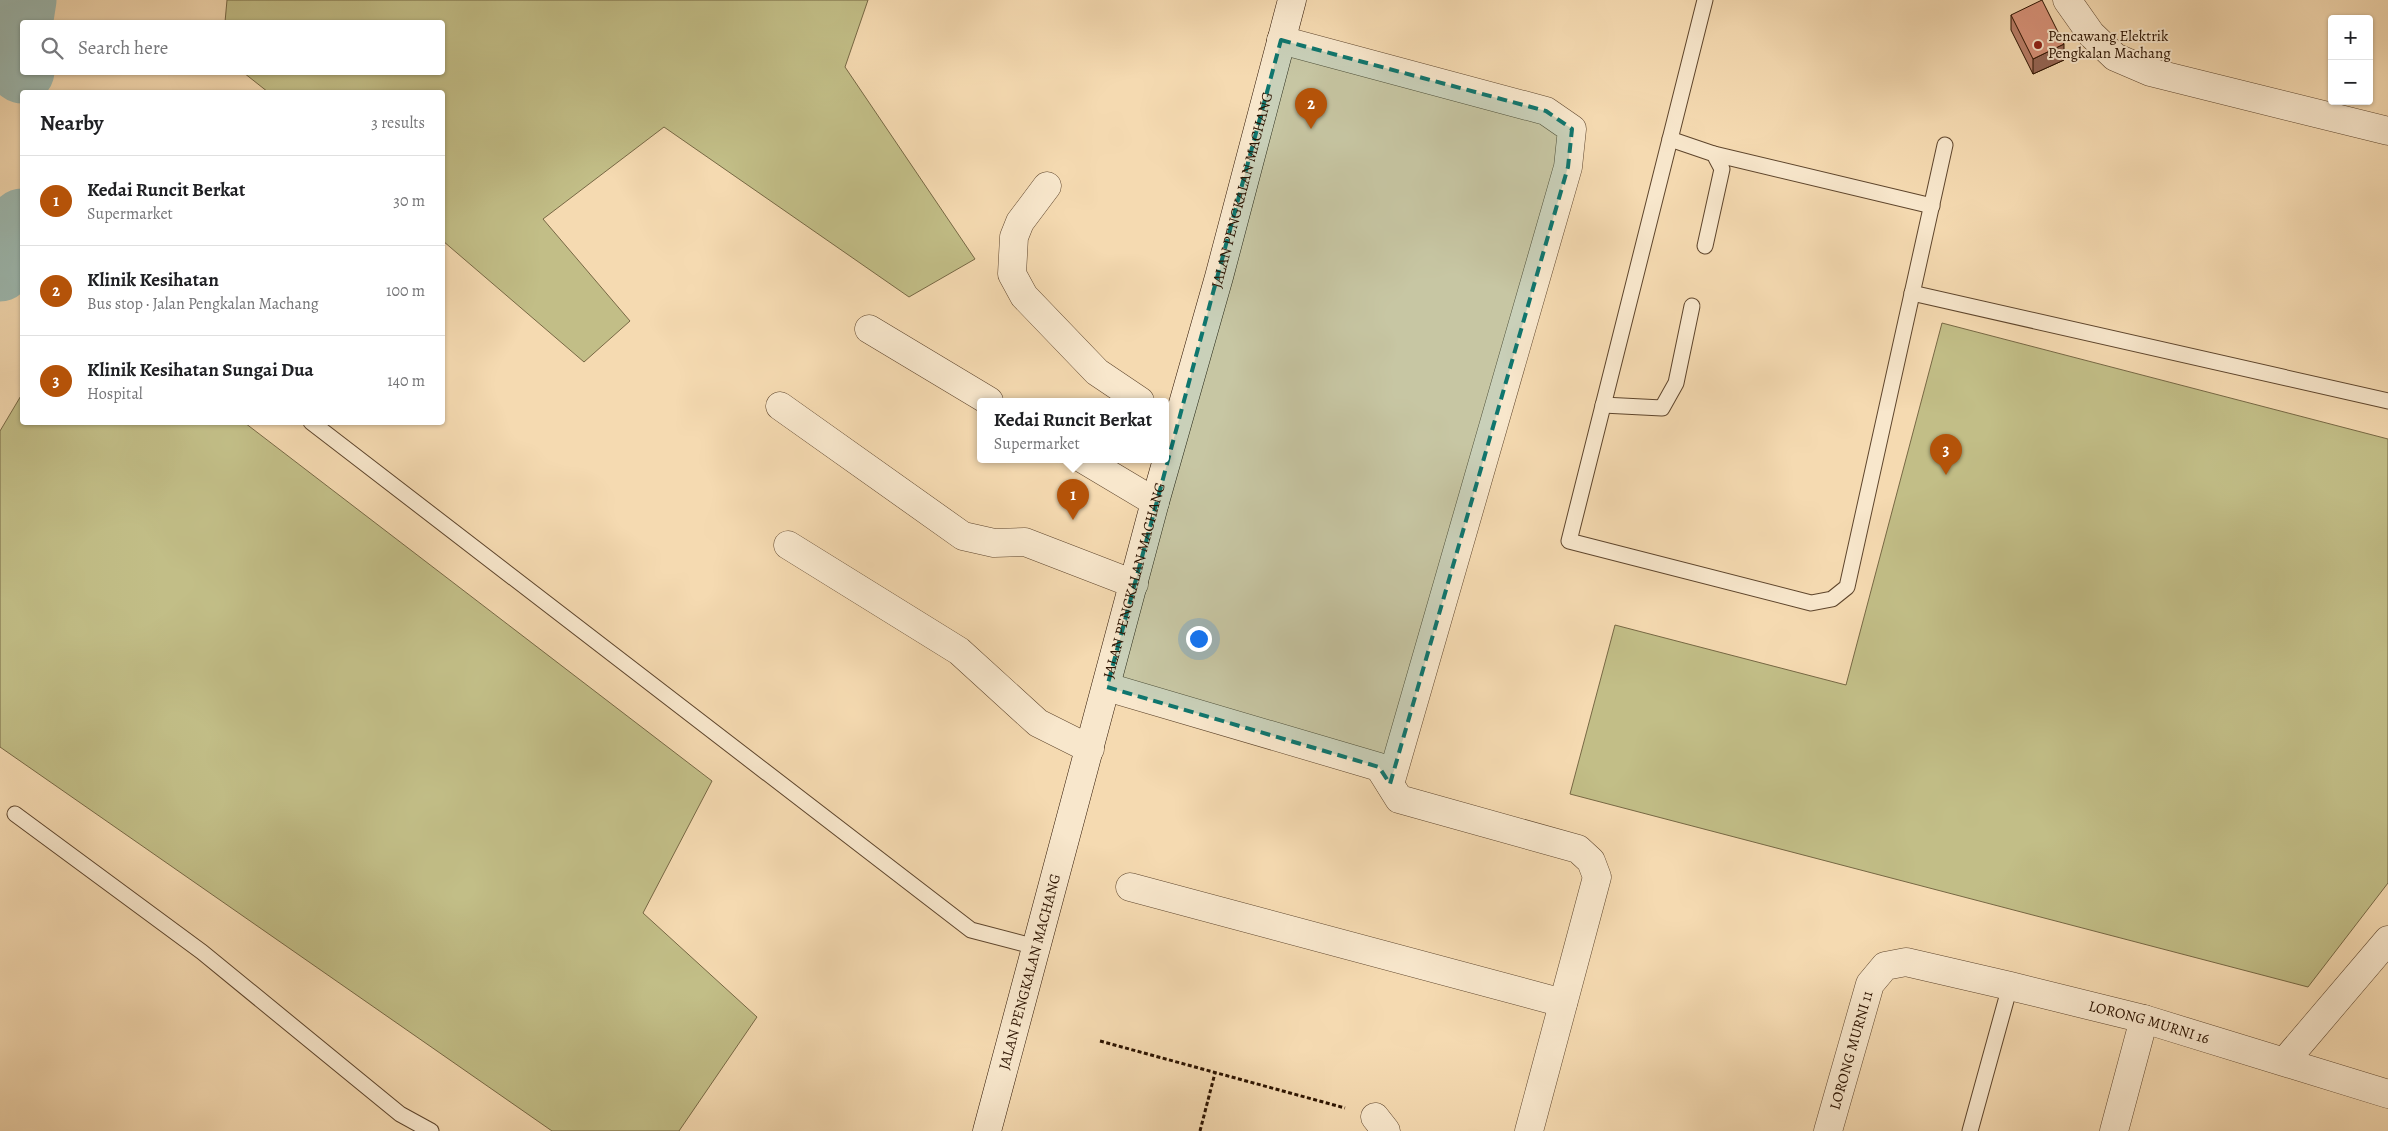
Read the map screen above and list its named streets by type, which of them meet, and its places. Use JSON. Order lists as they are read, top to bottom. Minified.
{"streets":{"street":["JALAN PENGKALAN MACHANG","LORONG MURNI 16","LORONG MURNI 11"]},"crossings":[["LORONG MURNI 16","LORONG MURNI 11"]],"places":["Pencawang Elektrik Pengkalan Machang"],"page":{"map_buttons":["+","−"],"search":"Search here","pins":["2","3","1"],"heading":["Nearby","3 results"],"list":[{"mark":"1","name":"Kedai Runcit Berkat","note":"Supermarket","value":"30 m"},{"mark":"2","name":"Klinik Kesihatan","note":"Bus stop · Jalan Pengkalan Machang","value":"100 m"},{"mark":"3","name":"Klinik Kesihatan Sungai Dua","note":"Hospital","value":"140 m"}],"popup":["Kedai Runcit Berkat","Supermarket"]}}
